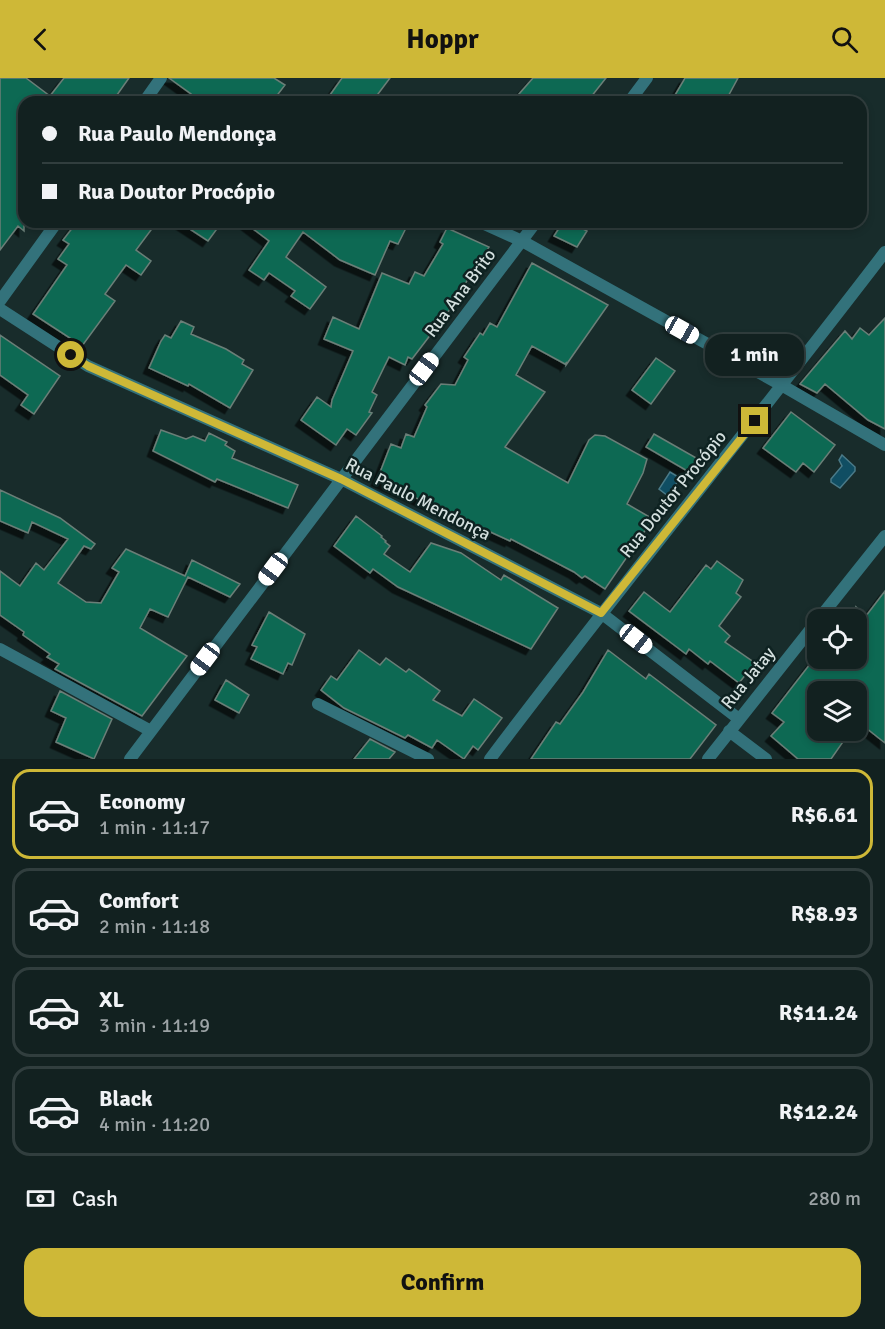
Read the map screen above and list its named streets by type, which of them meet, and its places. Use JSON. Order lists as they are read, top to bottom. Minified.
{"streets":{"street":["Rua Ana Brito","Rua Doutor Procópio","Rua Paulo Mendonça","Rua Jatay"]},"crossings":[["Rua Ana Brito","Rua Paulo Mendonça"],["Rua Doutor Procópio","Rua Paulo Mendonça"],["Rua Paulo Mendonça","Rua Jatay"]],"page":{"header":"Hoppr","banner":["Rua Paulo Mendonça","Rua Doutor Procópio"],"bubble":"1 min","list":[{"name":"Economy","note":"1 min · 11:17","value":"R$6.61"},{"name":"Comfort","note":"2 min · 11:18","value":"R$8.93"},{"name":"XL","note":"3 min · 11:19","value":"R$11.24"},{"name":"Black","note":"4 min · 11:20","value":"R$12.24"}],"pay":["Cash","280 m"],"buttons":"Confirm"}}
